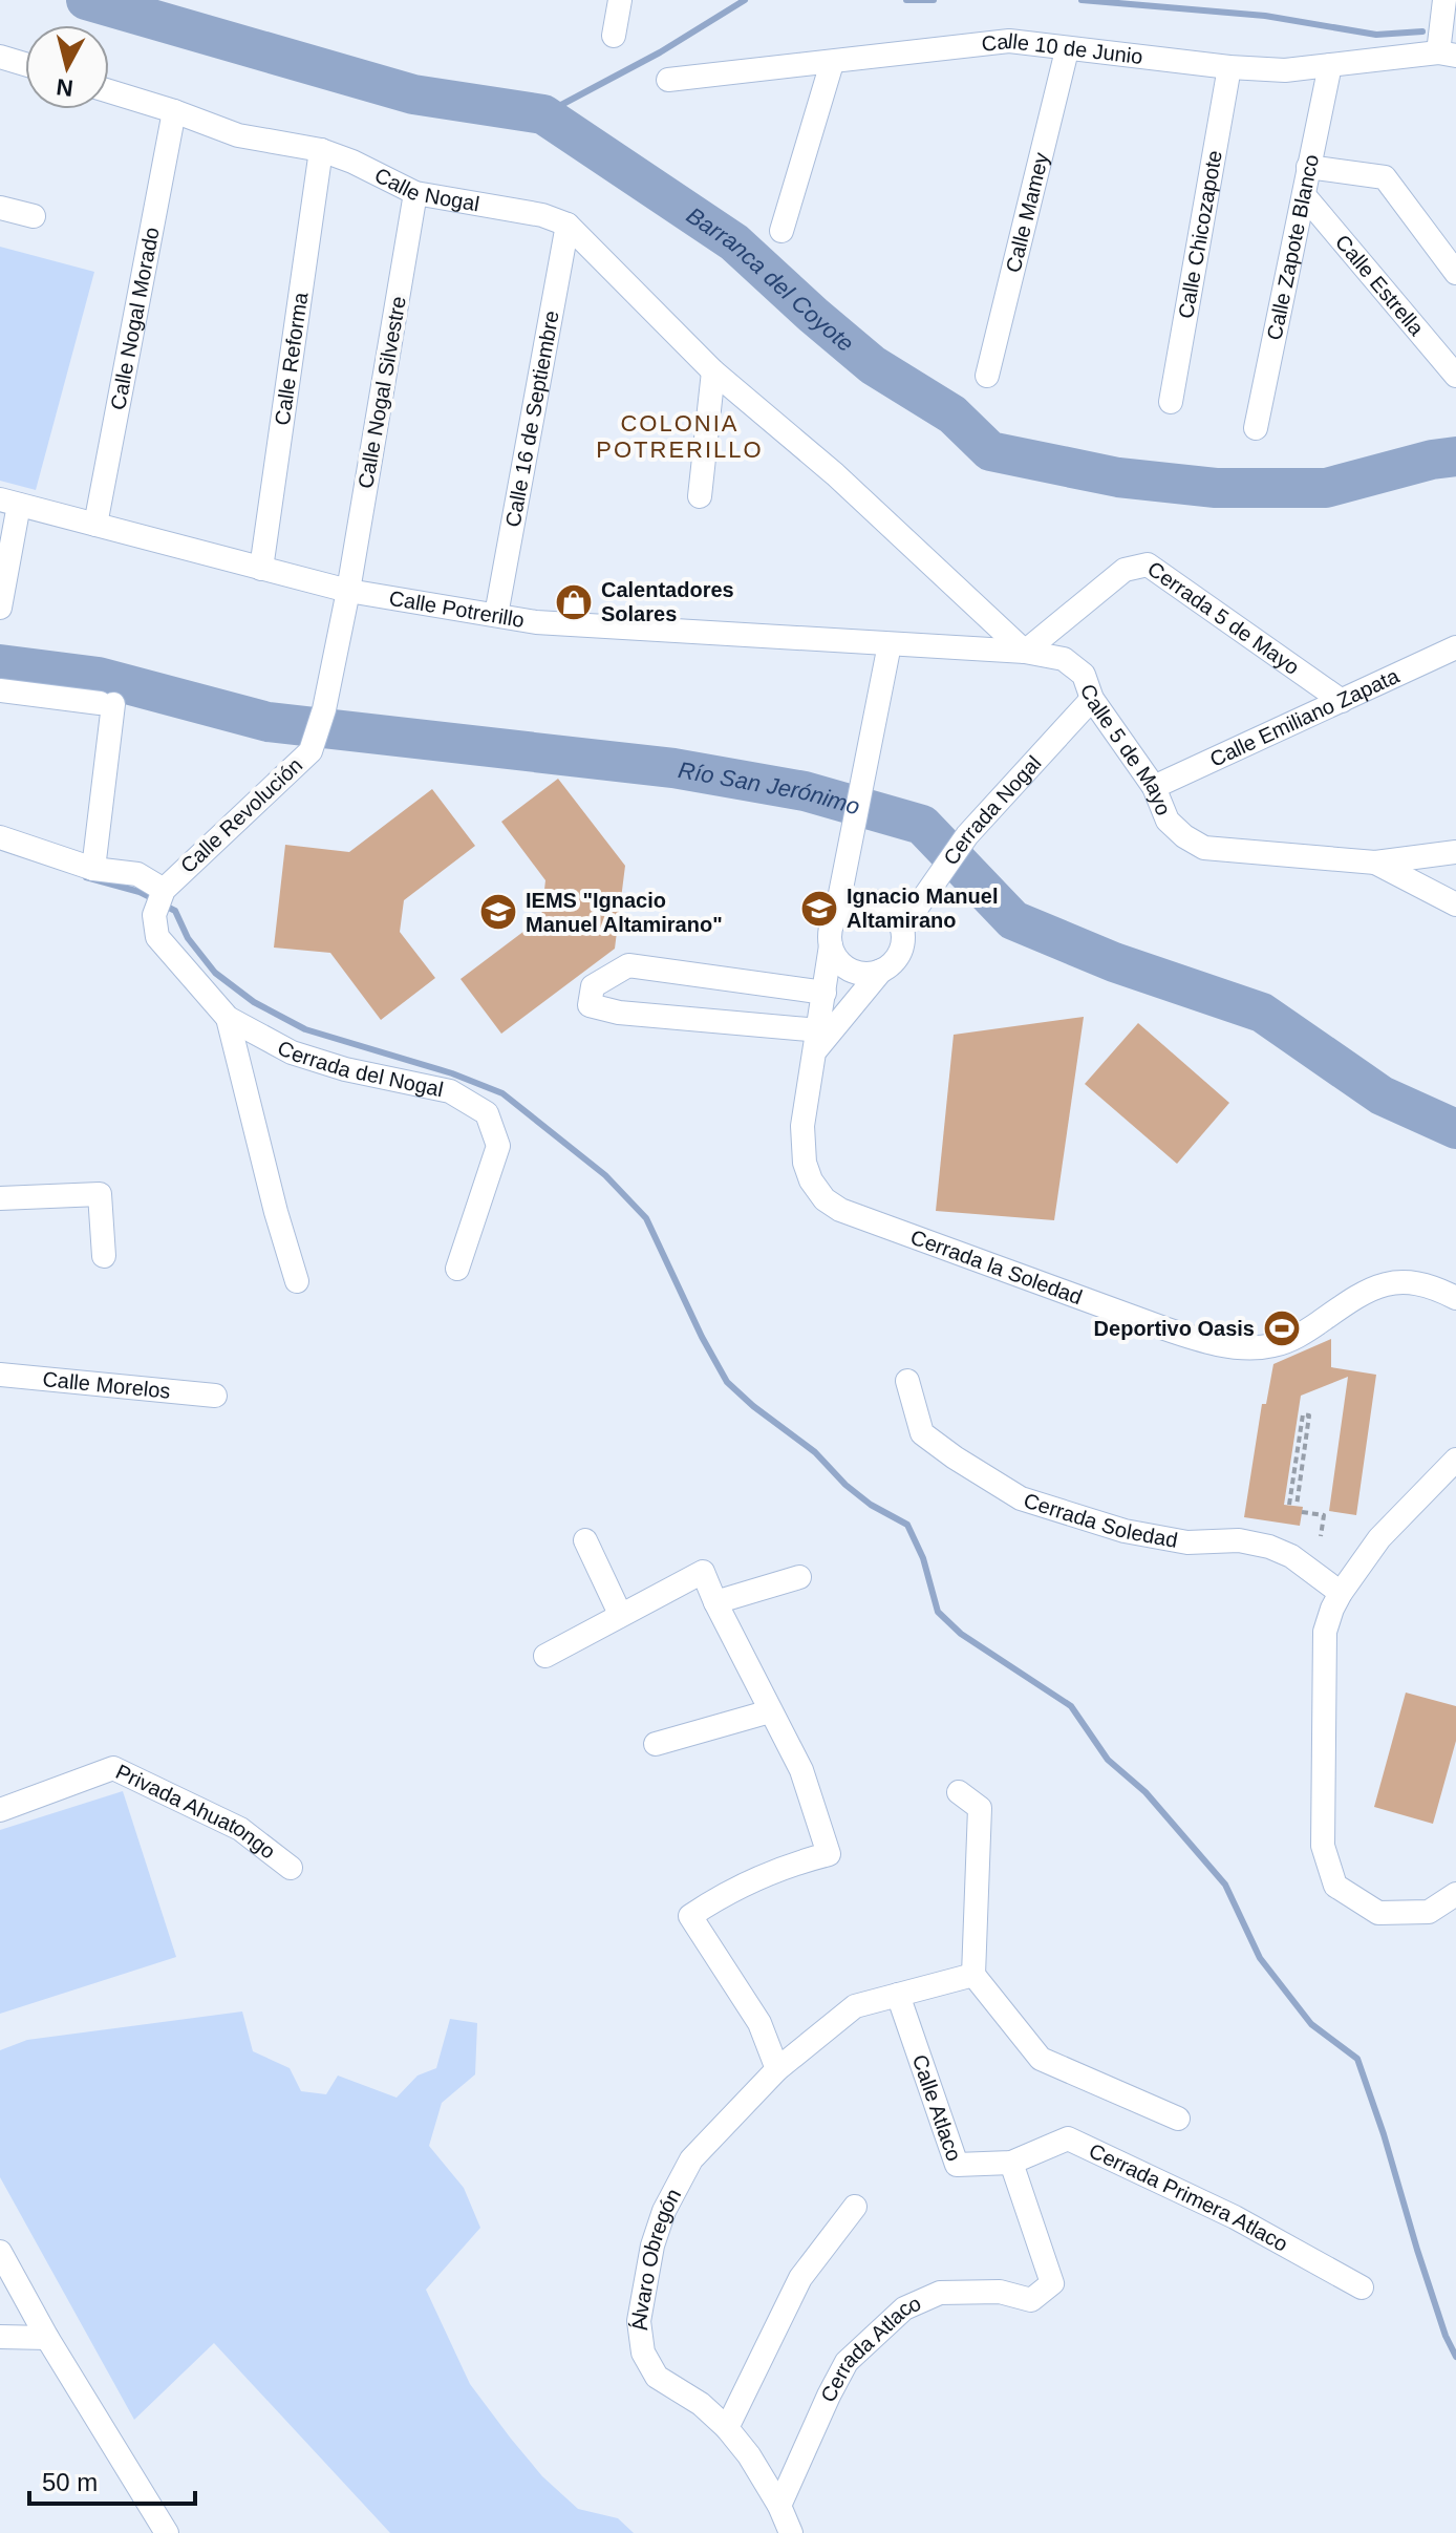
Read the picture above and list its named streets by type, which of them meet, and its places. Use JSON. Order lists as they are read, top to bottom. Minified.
{"streets":{"street":["Calle 10 de Junio","Calle Nogal","Calle Mamey","Calle Chicozapote","Calle Zapote Blanco","Calle Estrella","Calle Nogal Morado","Calle Reforma","Calle Nogal Silvestre","Calle 16 de Septiembre","Calle Potrerillo","Cerrada 5 de Mayo","Calle Emiliano Zapata","Calle 5 de Mayo","Cerrada Nogal","Calle Revolución","Cerrada del Nogal","Cerrada la Soledad","Calle Morelos","Cerrada Soledad","Privada Ahuatongo","Calle Atlaco","Cerrada Primera Atlaco","Álvaro Obregón","Cerrada Atlaco"]},"crossings":[["Calle 10 de Junio","Calle Mamey"],["Calle 10 de Junio","Calle Chicozapote"],["Calle 10 de Junio","Calle Zapote Blanco"],["Calle Nogal","Calle Nogal Morado"],["Calle Nogal","Calle Reforma"],["Calle Nogal","Calle Nogal Silvestre"],["Calle Nogal","Calle 16 de Septiembre"],["Calle Nogal","Calle Potrerillo"],["Calle Nogal","Cerrada 5 de Mayo"],["Calle Nogal","Calle 5 de Mayo"],["Calle Zapote Blanco","Calle Estrella"],["Calle Nogal Morado","Calle Potrerillo"],["Calle Reforma","Calle Potrerillo"],["Calle Nogal Silvestre","Calle Potrerillo"],["Calle Nogal Silvestre","Calle Revolución"],["Calle 16 de Septiembre","Calle Potrerillo"],["Calle Potrerillo","Cerrada 5 de Mayo"],["Calle Potrerillo","Calle 5 de Mayo"],["Calle Potrerillo","Calle Revolución"],["Cerrada 5 de Mayo","Calle Emiliano Zapata"],["Cerrada 5 de Mayo","Calle 5 de Mayo"],["Calle Emiliano Zapata","Calle 5 de Mayo"],["Calle 5 de Mayo","Cerrada Nogal"],["Cerrada Nogal","Cerrada la Soledad"],["Calle Revolución","Cerrada del Nogal"],["Calle Atlaco","Cerrada Primera Atlaco"],["Calle Atlaco","Álvaro Obregón"],["Calle Atlaco","Cerrada Atlaco"],["Cerrada Primera Atlaco","Cerrada Atlaco"],["Álvaro Obregón","Cerrada Atlaco"]],"districts":["COLONIA POTRERILLO"],"water":["Barranca del Coyote","Río San Jerónimo"],"places":{"shop":["Calentadores Solares"],"school or university":["Ignacio Manuel Altamirano","IEMS \"Ignacio Manuel Altamirano\""],"sports":["Deportivo Oasis"]},"scale_bar":"50 m","north":"bottom"}
